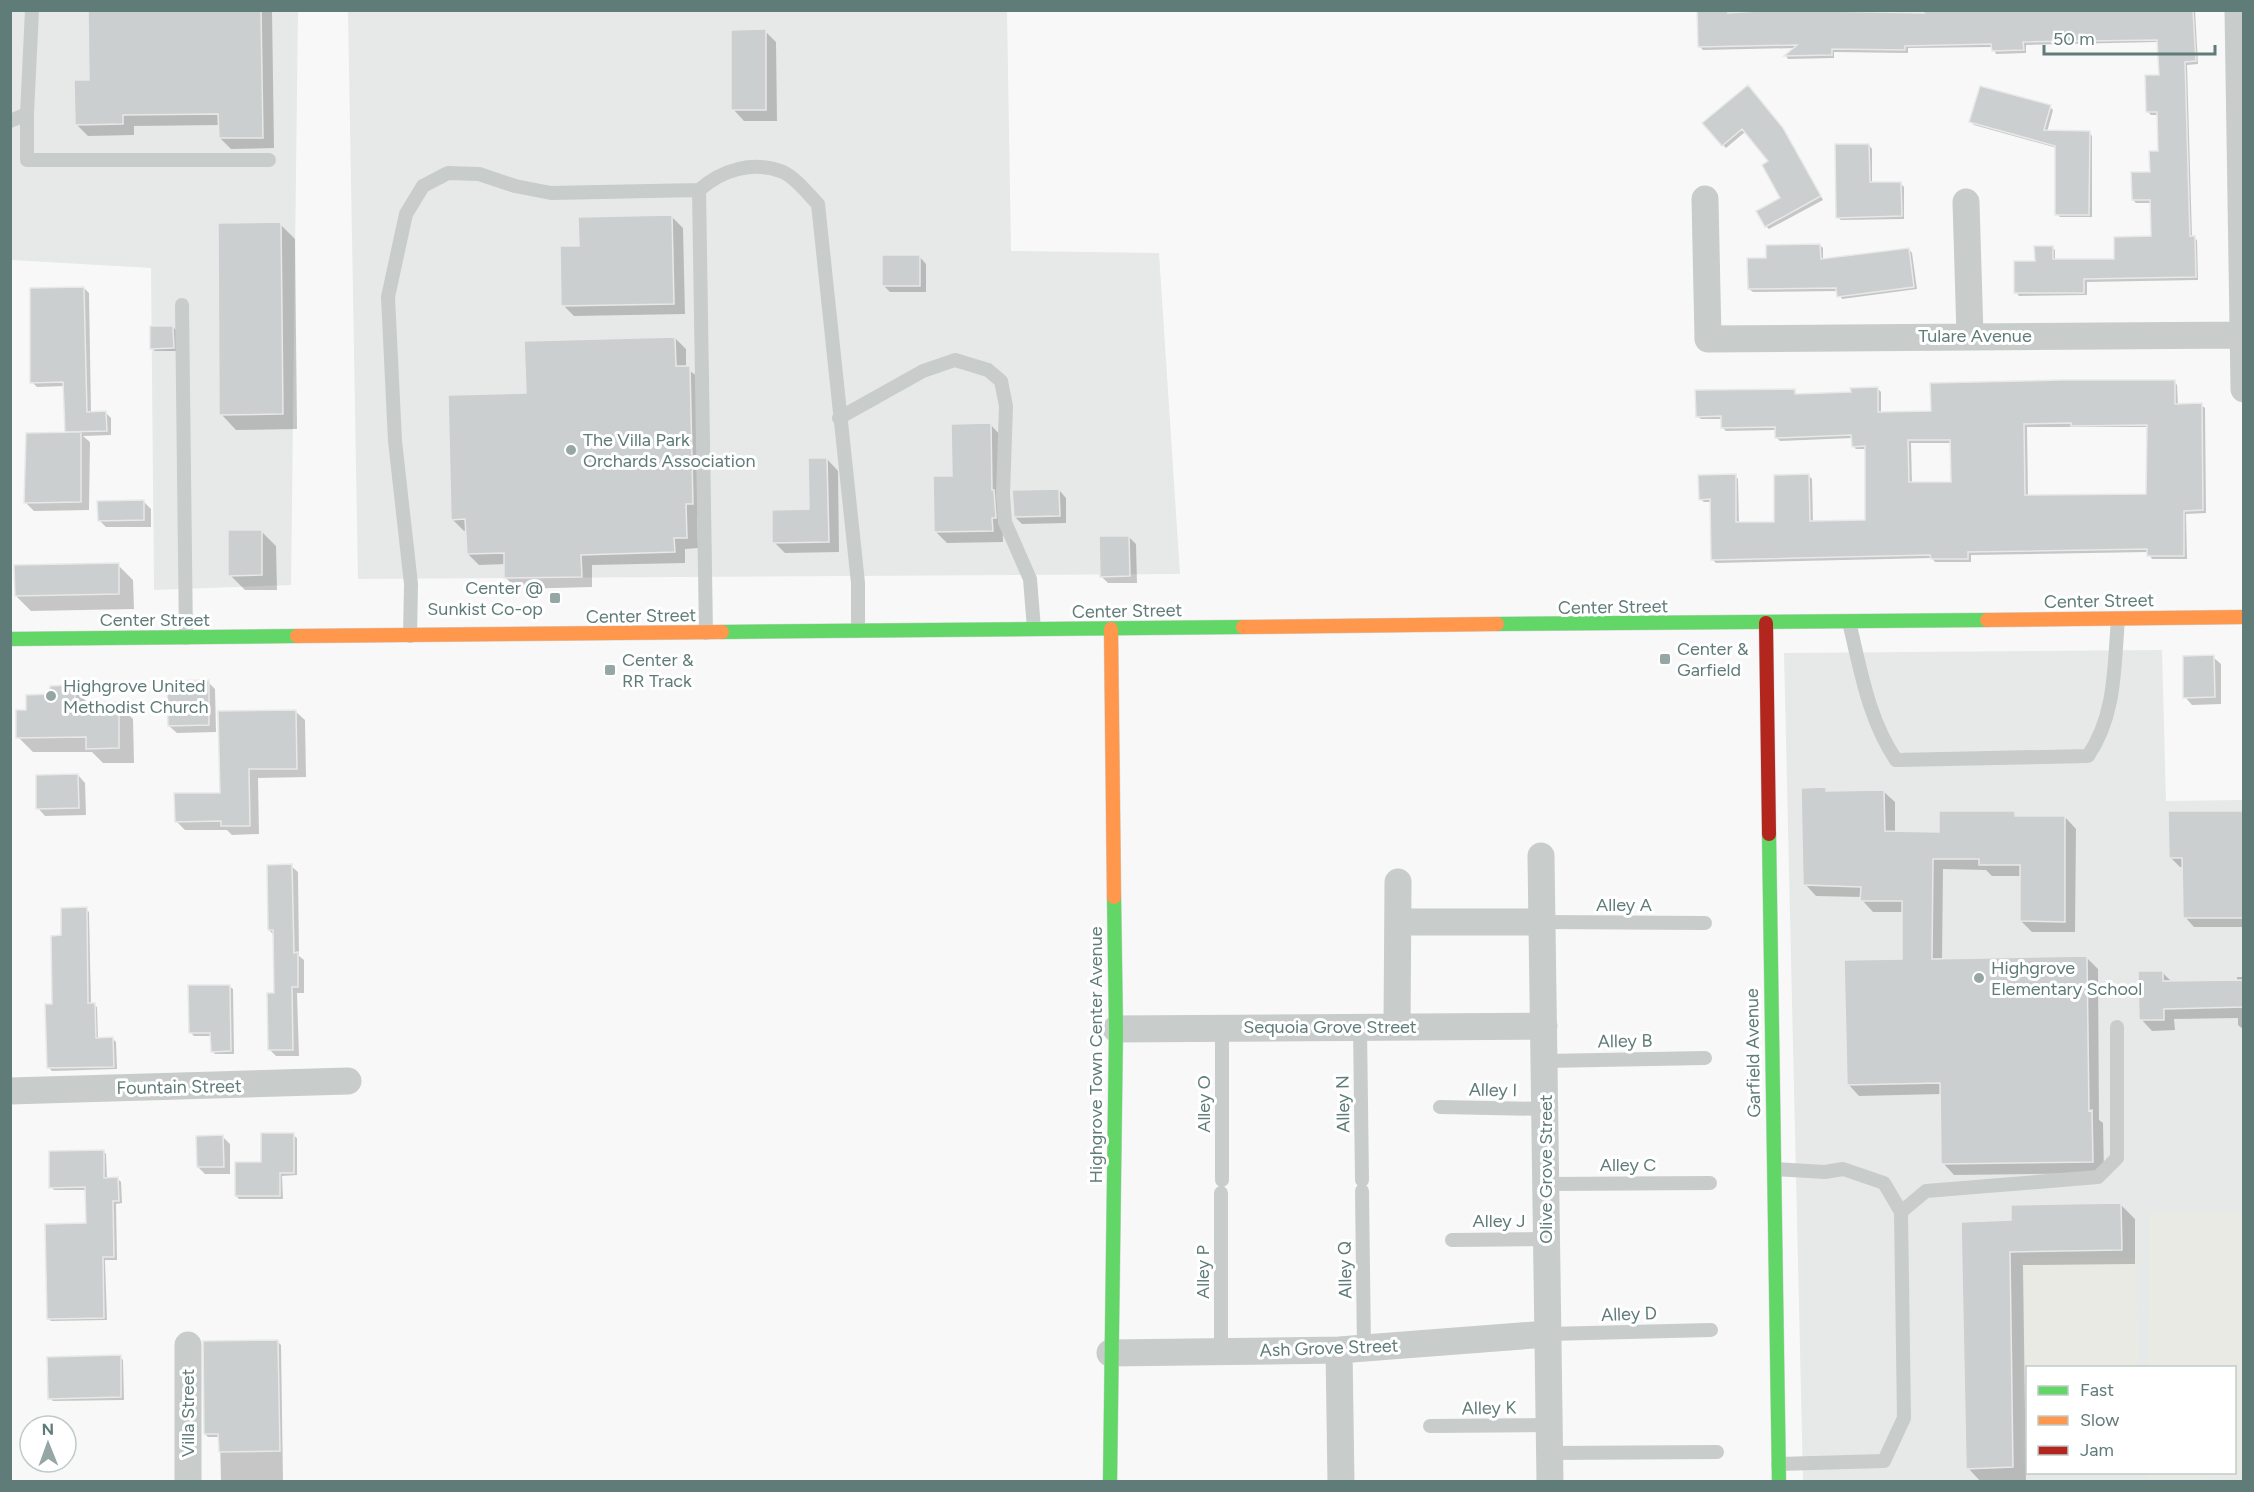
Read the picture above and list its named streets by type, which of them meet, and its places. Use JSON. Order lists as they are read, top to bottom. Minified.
{"streets":{"main road":["Center Street","Garfield Avenue","Highgrove Town Center Avenue"],"street":["Tulare Avenue","Sequoia Grove Street","Fountain Street","Olive Grove Street","Ash Grove Street","Villa Street"],"lane":["Alley A","Alley B","Alley I","Alley O","Alley N","Alley C","Alley J","Alley Q","Alley P","Alley D","Alley K"]},"crossings":[["Center Street","Garfield Avenue"],["Center Street","Highgrove Town Center Avenue"],["Alley A","Olive Grove Street"],["Sequoia Grove Street","Highgrove Town Center Avenue"],["Sequoia Grove Street","Alley O"],["Sequoia Grove Street","Alley N"],["Sequoia Grove Street","Olive Grove Street"],["Alley B","Olive Grove Street"],["Highgrove Town Center Avenue","Ash Grove Street"],["Alley I","Olive Grove Street"],["Alley O","Alley P"],["Alley N","Alley Q"],["Alley C","Olive Grove Street"],["Olive Grove Street","Alley J"],["Olive Grove Street","Alley D"],["Olive Grove Street","Ash Grove Street"],["Olive Grove Street","Alley K"],["Alley Q","Ash Grove Street"],["Alley P","Ash Grove Street"],["Alley D","Ash Grove Street"]],"places":{"other":["The Villa Park Orchards Association","Highgrove United Methodist Church","Highgrove Elementary School"],"transit":["Center @ Sunkist Co-op","Center & Garfield","Center & RR Track"]},"legend":["Fast","Slow","Jam"],"scale_bar":"50 m","north":"top"}
